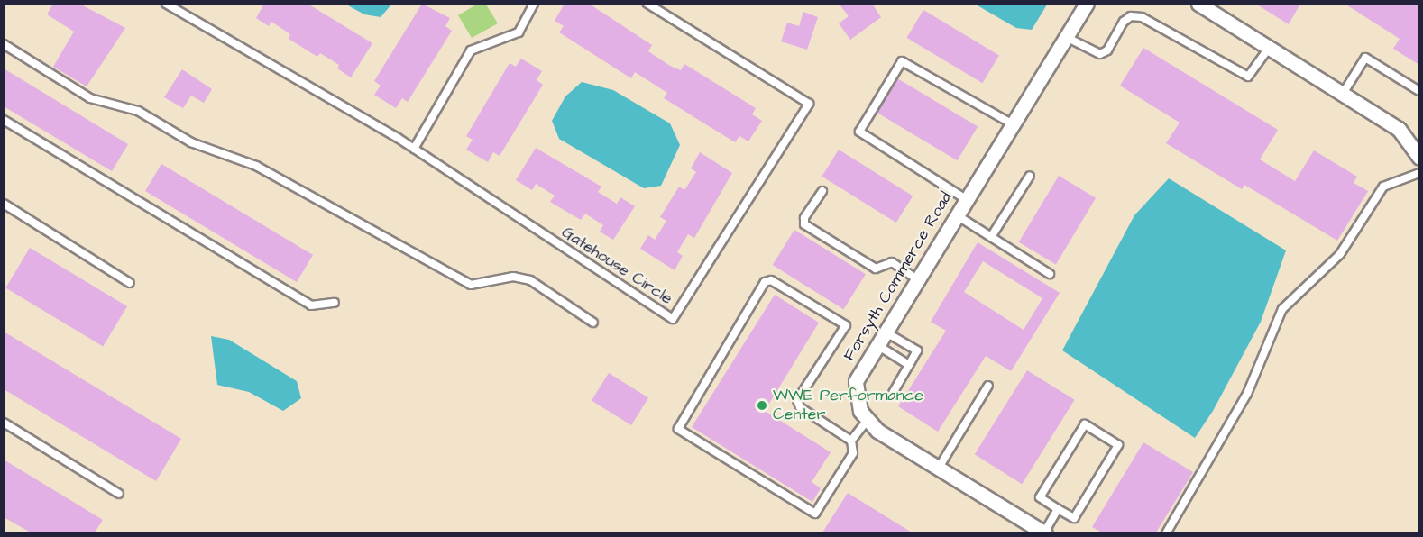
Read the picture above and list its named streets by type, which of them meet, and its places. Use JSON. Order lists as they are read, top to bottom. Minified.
{"streets":{"street":["Forsyth Commerce Road"],"lane":["Gatehouse Circle"]},"places":["WWE Performance Center"]}
